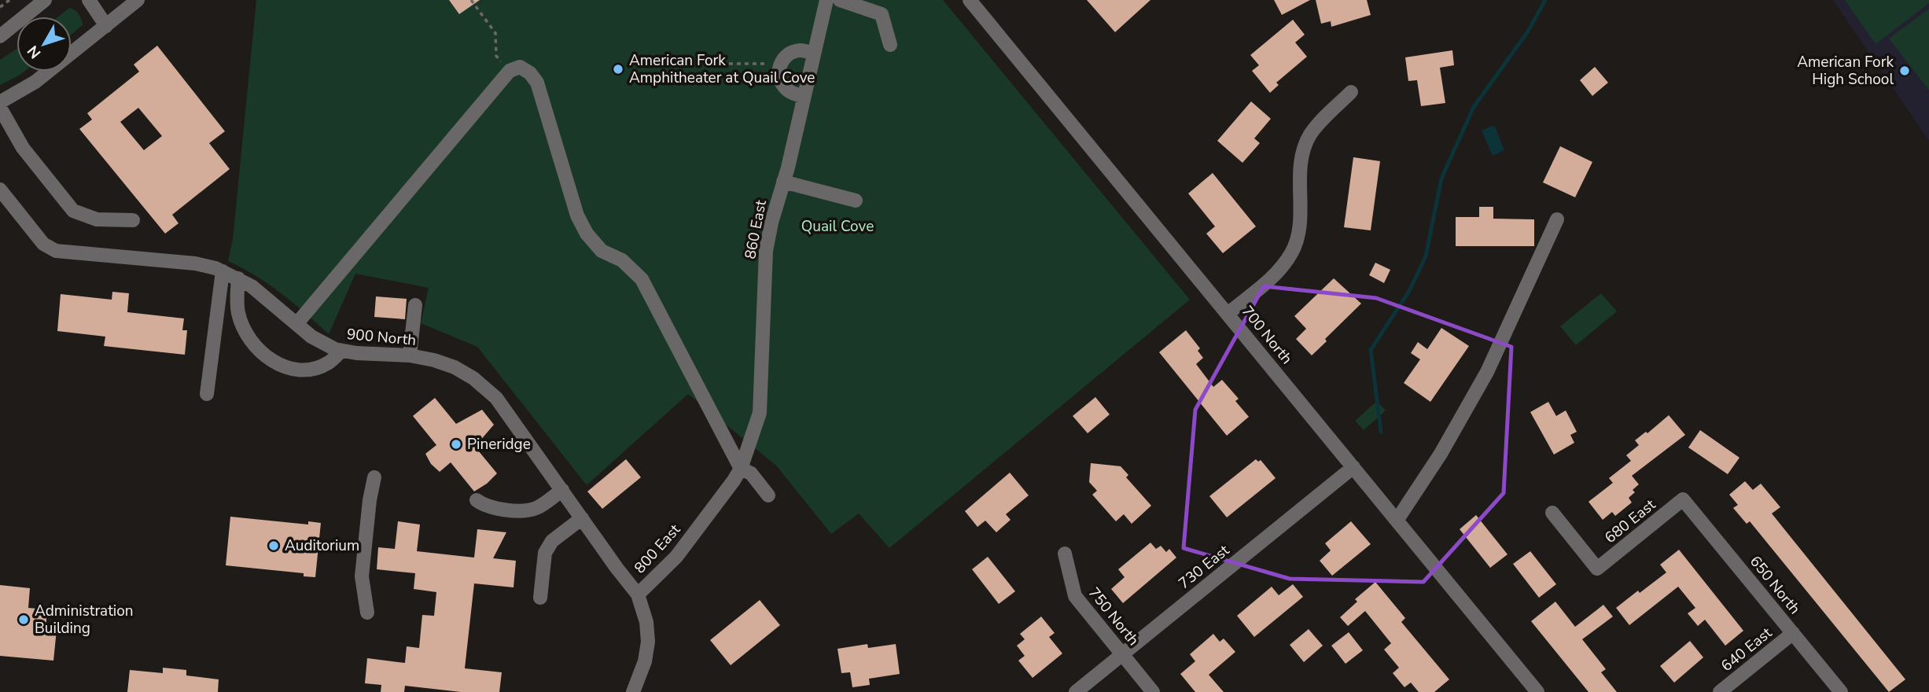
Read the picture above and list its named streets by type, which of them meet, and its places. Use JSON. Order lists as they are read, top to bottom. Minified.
{"streets":{"street":["860 East","700 North","900 North","680 East","800 East","730 East","650 North","750 North","640 East"]},"crossings":[["860 East","800 East"],["700 North","730 East"],["900 North","800 East"],["680 East","650 North"],["730 East","750 North"],["650 North","640 East"]],"parks":["Quail Cove"],"places":["American Fork Amphitheater at Quail Cove","American Fork High School","Pineridge","Auditorium","Administration Building"],"north":"bottom left"}
